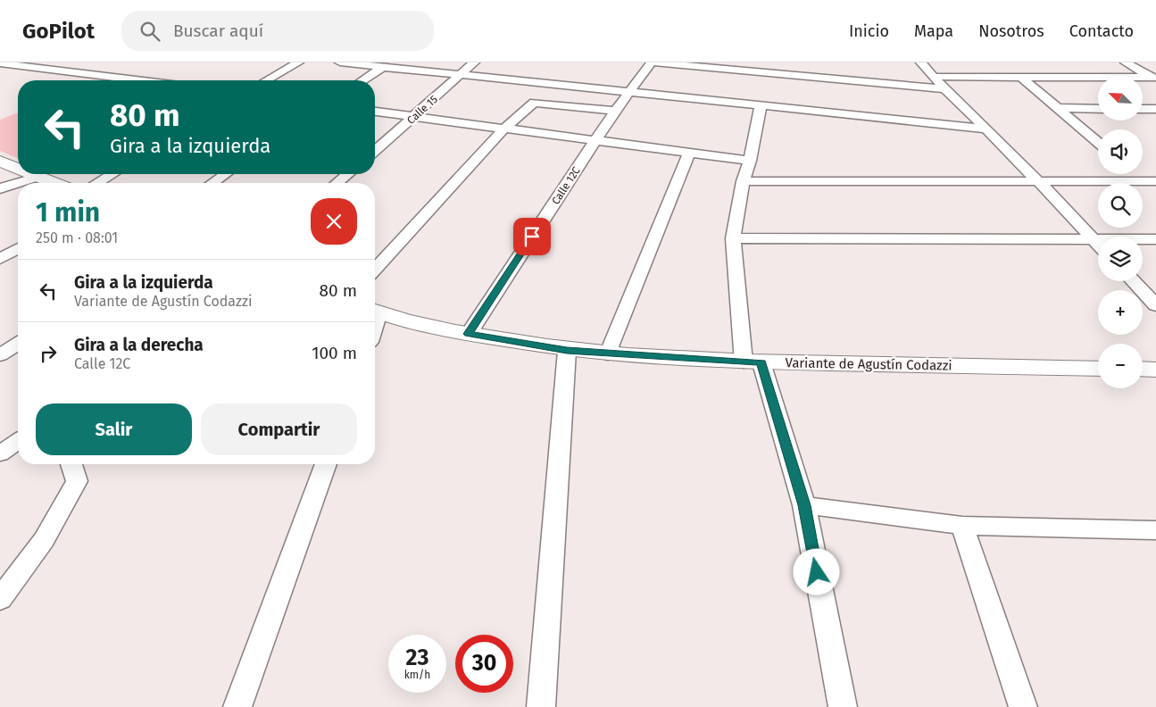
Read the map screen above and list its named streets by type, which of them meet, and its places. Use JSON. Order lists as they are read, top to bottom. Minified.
{"streets":{"main road":["Variante de Agustín Codazzi"],"street":["Calle 15","Calle 12C"]},"crossings":[["Calle 12C","Variante de Agustín Codazzi"]],"north":"top left","page":{"header":"GoPilot","search":"Buscar aquí","nav":["Inicio","Mapa","Nosotros","Contacto"],"map_buttons":["+","−"],"turn":["80 m","Gira a la izquierda"],"heading":["1 min","250 m · 08:01"],"list":[{"name":"Gira a la izquierda","note":"Variante de Agustín Codazzi","value":"80 m"},{"name":"Gira a la derecha","note":"Calle 12C","value":"100 m"}],"buttons":["Salir","Compartir"],"speed":"23 km/h","limit":"30"}}
